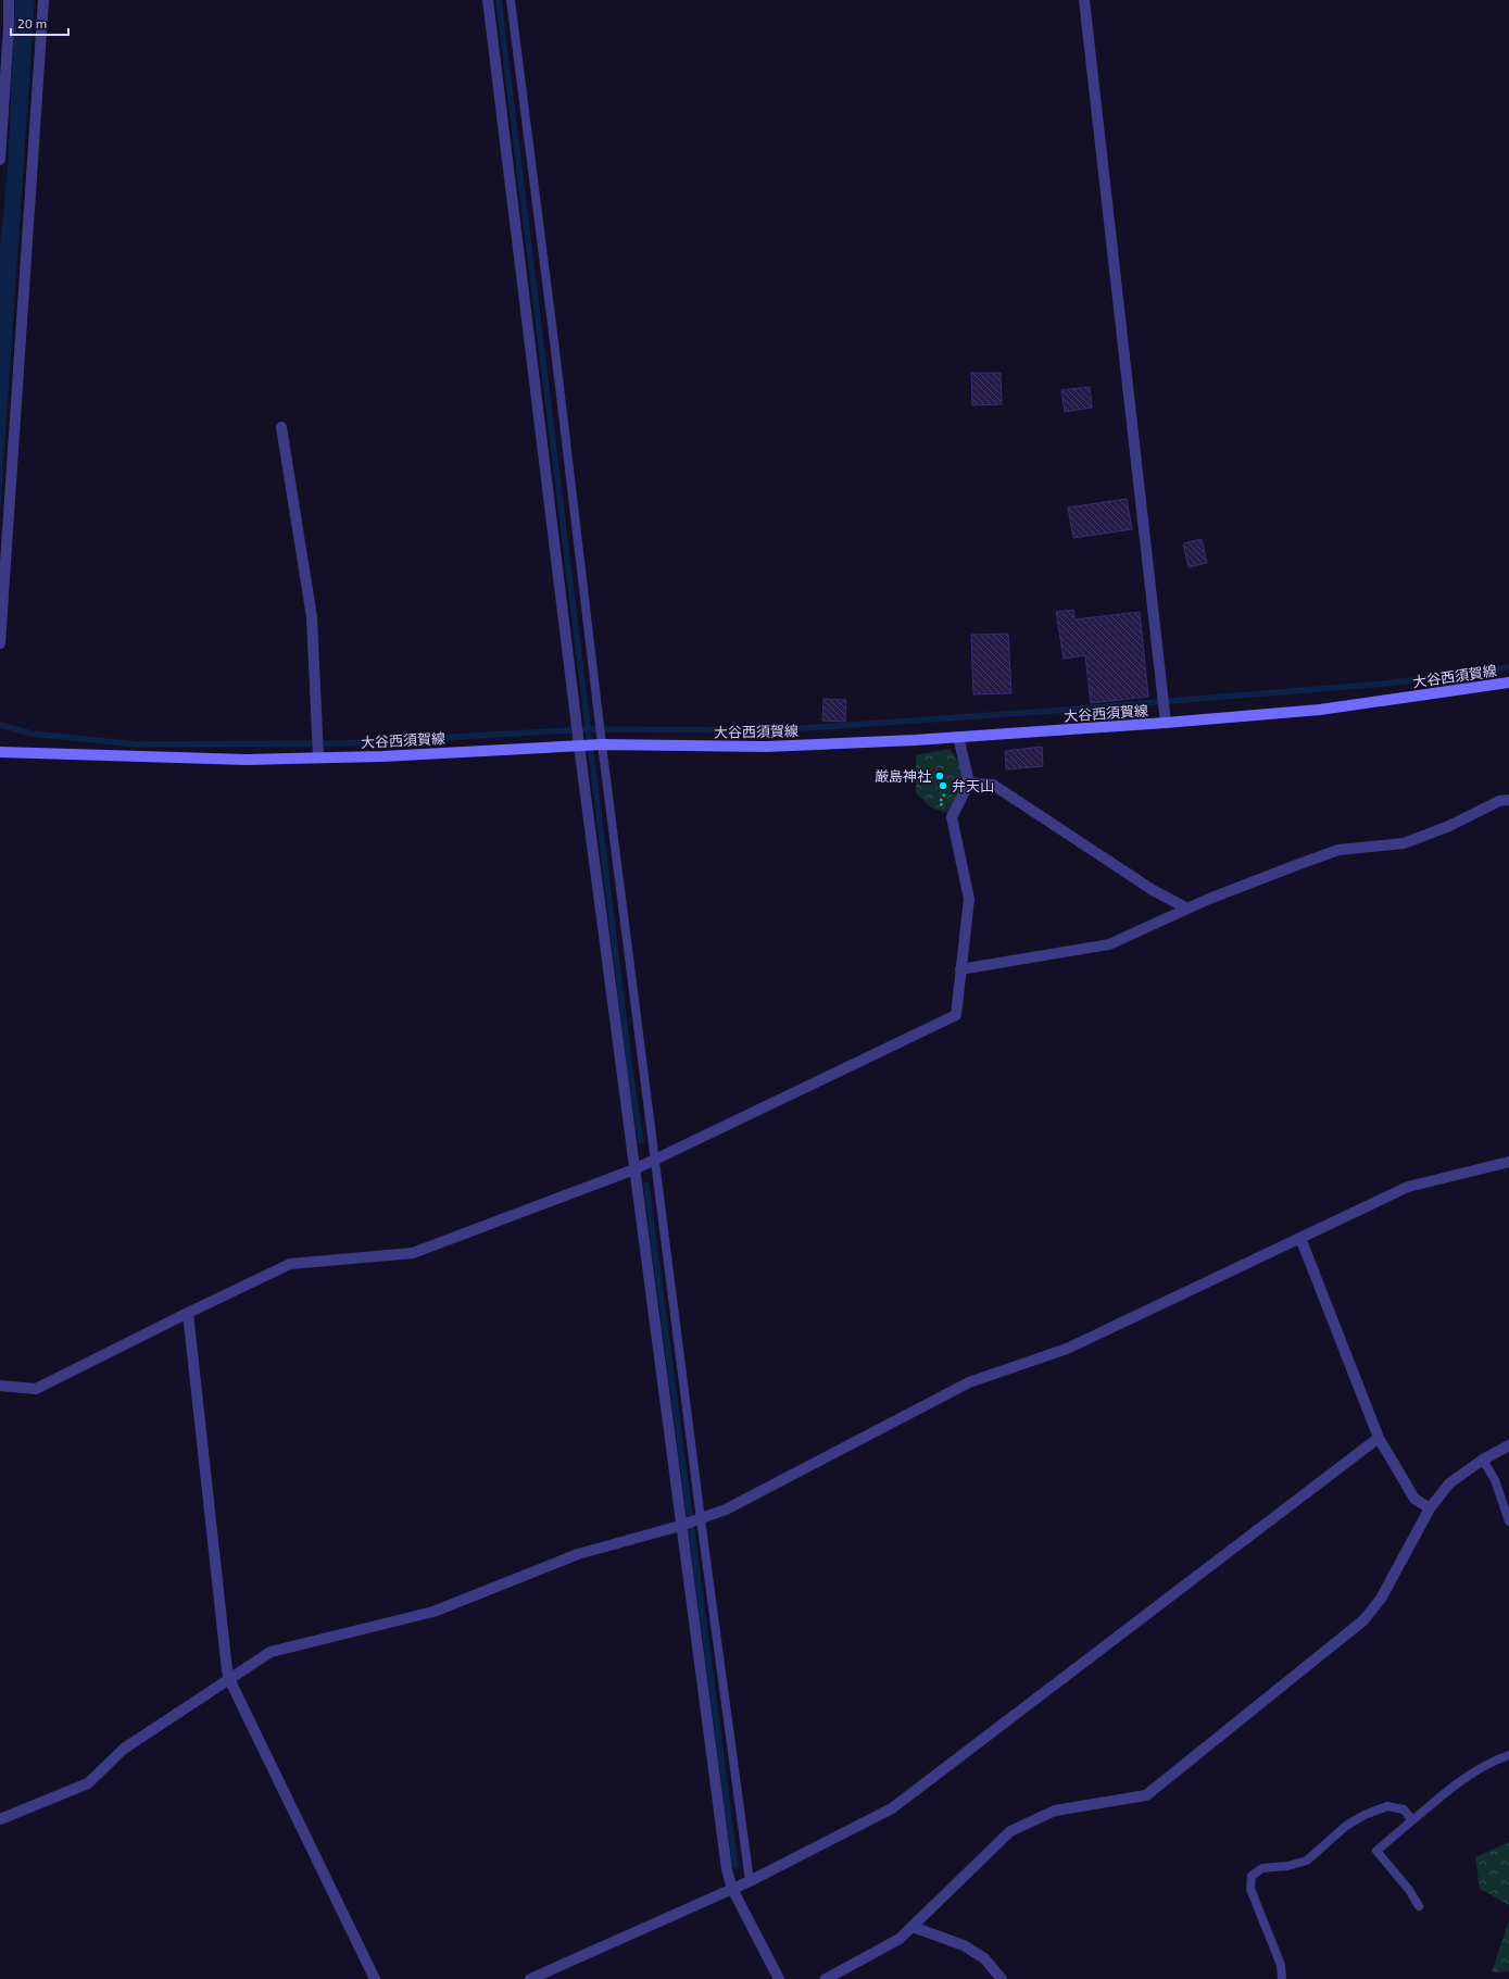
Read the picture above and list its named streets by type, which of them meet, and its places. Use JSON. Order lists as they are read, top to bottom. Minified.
{"streets":{"main road":["大谷西須賀線"]},"places":["厳島神社","弁天山"],"scale_bar":"20 m"}
